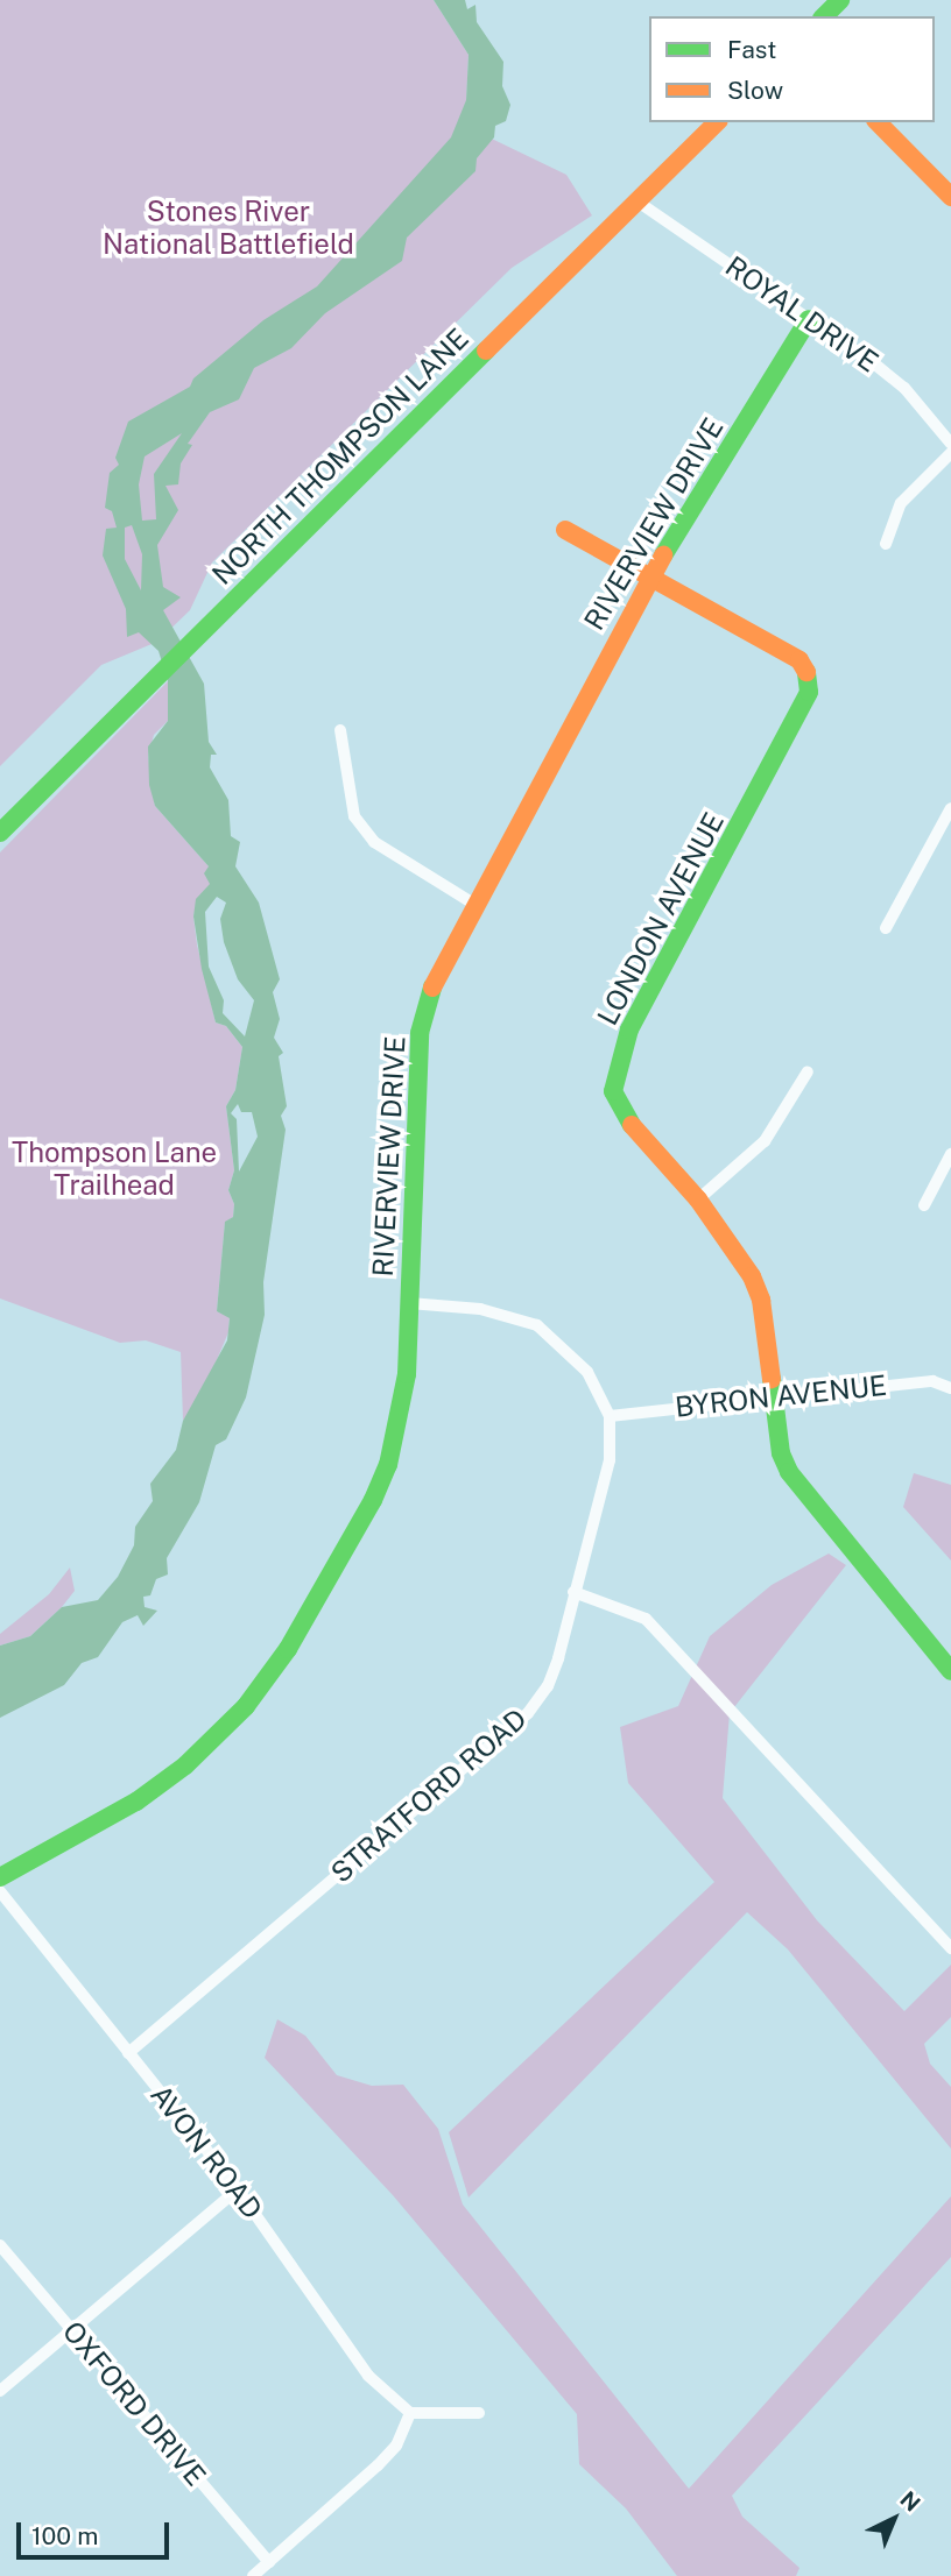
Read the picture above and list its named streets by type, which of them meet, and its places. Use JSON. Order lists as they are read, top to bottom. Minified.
{"streets":{"street":["ROYAL DRIVE","NORTH THOMPSON LANE","RIVERVIEW DRIVE","LONDON AVENUE","BYRON AVENUE","STRATFORD ROAD","AVON ROAD","OXFORD DRIVE"]},"crossings":[["ROYAL DRIVE","NORTH THOMPSON LANE"],["ROYAL DRIVE","RIVERVIEW DRIVE"],["RIVERVIEW DRIVE","LONDON AVENUE"],["RIVERVIEW DRIVE","STRATFORD ROAD"],["LONDON AVENUE","BYRON AVENUE"],["BYRON AVENUE","STRATFORD ROAD"],["STRATFORD ROAD","AVON ROAD"]],"parks":["Stones River National Battlefield","Thompson Lane Trailhead"],"legend":["Fast","Slow"],"scale_bar":"100 m","north":"top right"}
